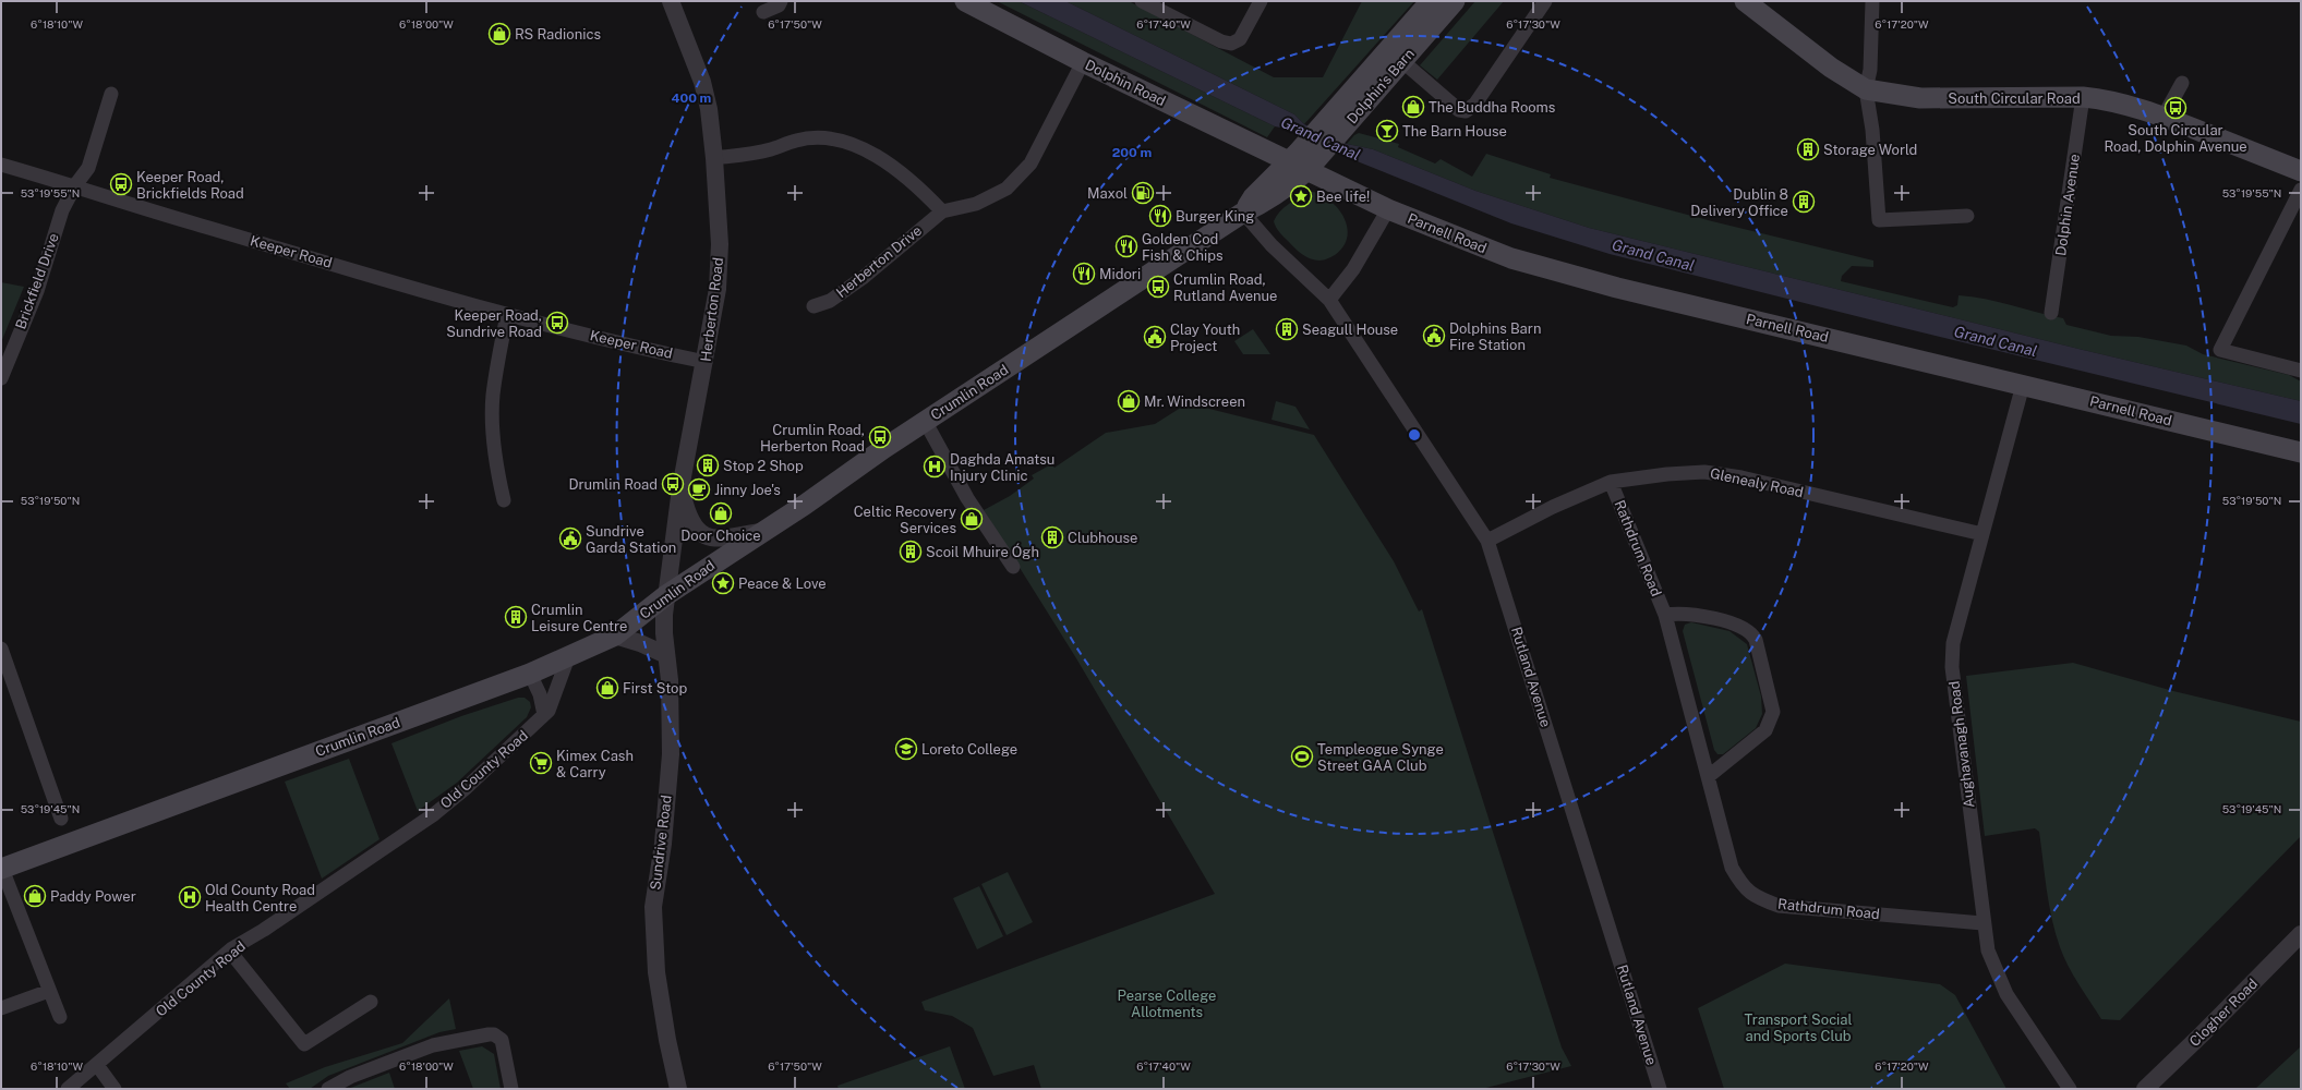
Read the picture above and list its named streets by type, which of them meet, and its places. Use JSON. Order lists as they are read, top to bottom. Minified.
{"streets":{"main road":["Dolphin Road","Dolphin's Barn","South Circular Road","Parnell Road","Crumlin Road"],"street":["Dolphin Avenue","Keeper Road","Herberton Drive","Brickfield Drive","Herberton Road","Glenealy Road","Rathdrum Road","Rutland Avenue","Aughavanagh Road","Old County Road","Sundrive Road","Clogher Road"]},"crossings":[["Dolphin Road","Dolphin's Barn"],["Dolphin Road","Parnell Road"],["Dolphin Road","Herberton Drive"],["Dolphin Road","Crumlin Road"],["Dolphin's Barn","Parnell Road"],["Dolphin's Barn","Crumlin Road"],["South Circular Road","Dolphin Avenue"],["Parnell Road","Crumlin Road"],["Parnell Road","Aughavanagh Road"],["Keeper Road","Brickfield Drive"],["Keeper Road","Herberton Road"],["Herberton Road","Crumlin Road"],["Herberton Road","Sundrive Road"],["Crumlin Road","Rutland Avenue"],["Crumlin Road","Old County Road"],["Crumlin Road","Sundrive Road"],["Glenealy Road","Rathdrum Road"],["Glenealy Road","Rutland Avenue"],["Glenealy Road","Aughavanagh Road"],["Rathdrum Road","Aughavanagh Road"]],"water":["Grand Canal"],"parks":["Pearse College Allotments","Transport Social and Sports Club"],"places":{"shop":["RS Radionics","The Buddha Rooms","Mr. Windscreen","Door Choice","Celtic Recovery Services","First Stop","Paddy Power"],"bus stop":["South Circular Road, Dolphin Avenue","Keeper Road, Brickfields Road","Crumlin Road, Rutland Avenue","Keeper Road, Sundrive Road","Crumlin Road, Herberton Road","Drumlin Road"],"bar":["The Barn House"],"building":["Storage World","Dublin 8 Delivery Office","Seagull House","Stop 2 Shop","Clubhouse","Scoil Mhuire Ógh","Crumlin Leisure Centre"],"fuel station":["Maxol"],"place":["Bee life!","Peace & Love"],"restaurant":["Burger King","Golden Cod Fish & Chips","Midori"],"public building":["Dolphins Barn Fire Station","Clay Youth Project","Sundrive Garda Station"],"hospital":["Daghda Amatsu Injury Clinic","Old County Road Health Centre"],"cafe":["Jinny Joe's"],"school or university":["Loreto College"],"sports":["Templeogue Synge Street GAA Club"],"supermarket":["Kimex Cash & Carry"]},"coordinates":["6°18'10\"W","6°18'00\"W","6°17'50\"W","6°17'40\"W","6°17'30\"W","6°17'20\"W","53°19'55\"N","53°19'50\"N","53°19'45\"N"],"rings":["400 m","200 m"]}
